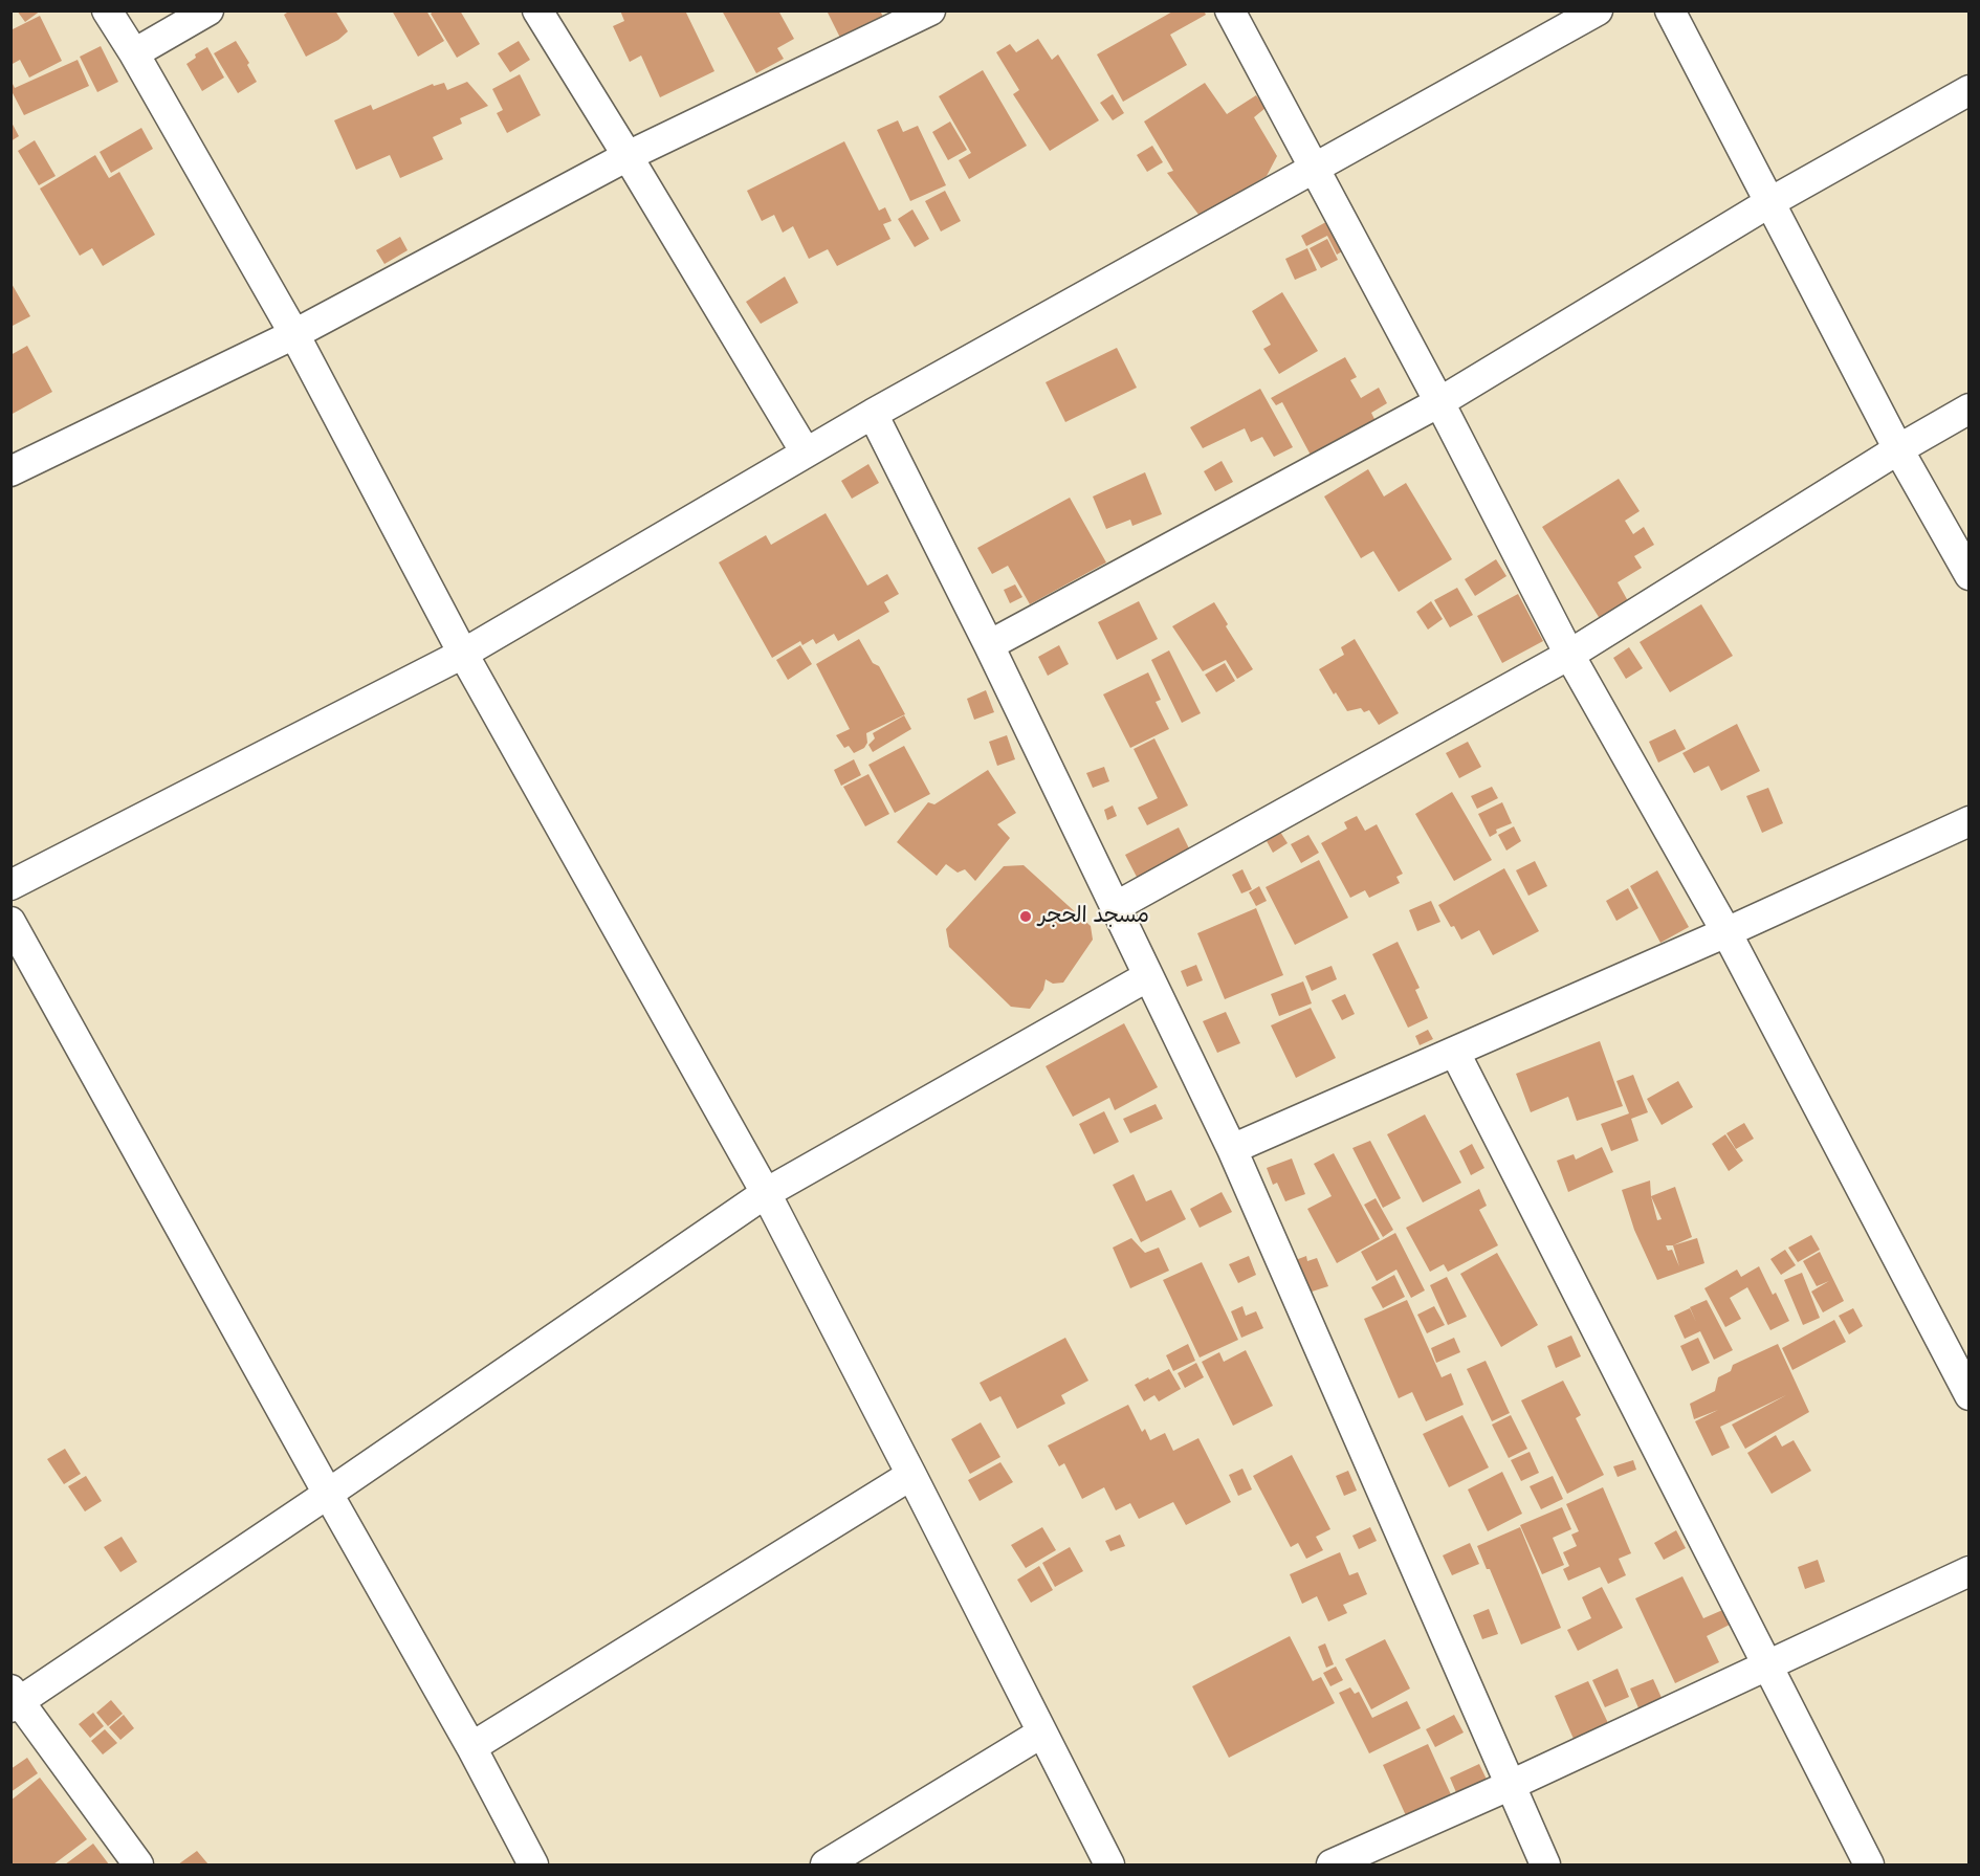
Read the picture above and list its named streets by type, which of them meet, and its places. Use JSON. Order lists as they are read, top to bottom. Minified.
{"places":["مسجد الحجر"]}
